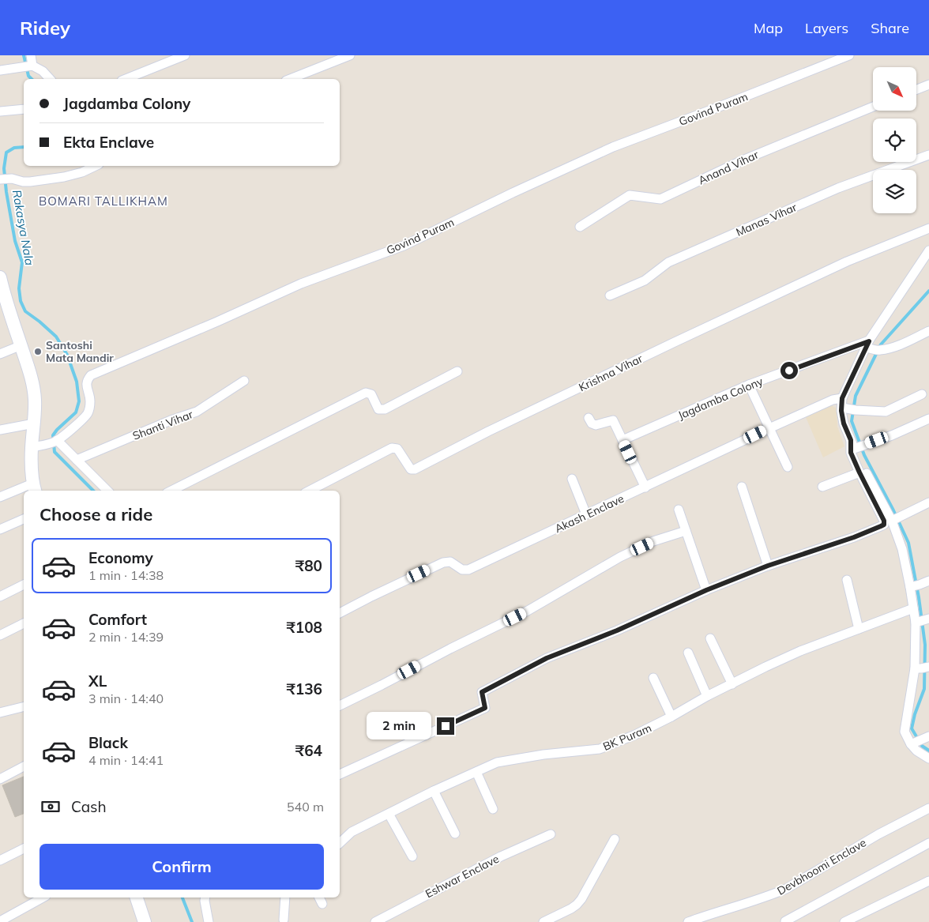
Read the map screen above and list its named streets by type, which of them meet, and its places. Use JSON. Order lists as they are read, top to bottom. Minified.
{"streets":{"street":["Govind Puram","Anand Vihar","Manas Vihar","Krishna Vihar","Jagdamba Colony","Shanti Vihar","Akash Enclave","BK Puram","Devbhoomi Enclave","Eshwar Enclave"]},"districts":["BOMARI TALLIKHAM"],"water":["Rakasya Nala"],"places":["Santoshi Mata Mandir"],"north":"bottom right","page":{"header":"Ridey","nav":["Map","Layers","Share"],"banner":["Jagdamba Colony","Ekta Enclave"],"heading":"Choose a ride","list":[{"name":"Economy","note":"1 min · 14:38","value":"₹80"},{"name":"Comfort","note":"2 min · 14:39","value":"₹108"},{"name":"XL","note":"3 min · 14:40","value":"₹136"},{"name":"Black","note":"4 min · 14:41","value":"₹64"}],"bubble":"2 min","pay":["Cash","540 m"],"buttons":"Confirm"}}
